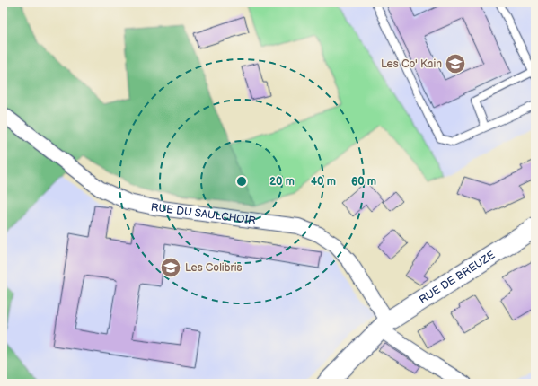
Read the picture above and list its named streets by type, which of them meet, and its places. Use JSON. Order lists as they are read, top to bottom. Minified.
{"streets":{"street":["RUE DU SAULCHOIR","RUE DE BREUZE"]},"crossings":[["RUE DU SAULCHOIR","RUE DE BREUZE"]],"places":{"school or university":["Les Co' Kain","Les Colibris"]},"rings":["20 m","40 m","60 m"]}
